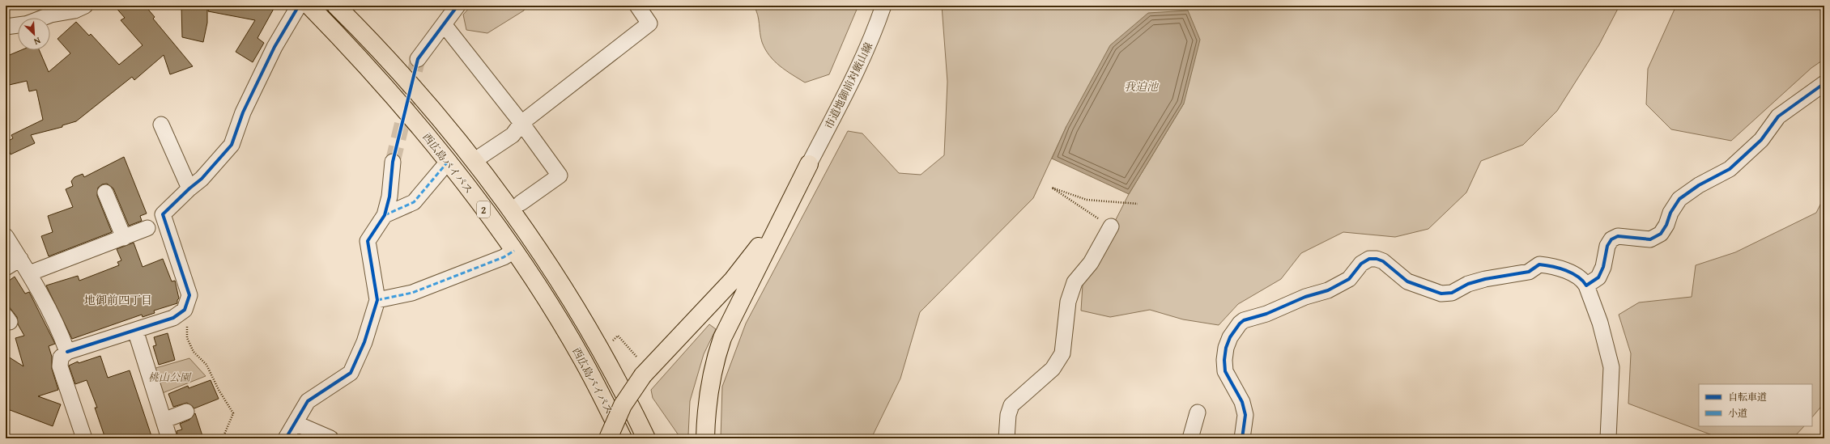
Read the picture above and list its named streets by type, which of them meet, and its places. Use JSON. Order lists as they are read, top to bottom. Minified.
{"streets":{"highway":["西広島バイパス","2"],"street":["市道地御前対厳山線"]},"districts":["地御前四丁目"],"water":["我迫池"],"parks":["桃山公園"],"legend":["自転車道","小道"],"north":"bottom right"}
